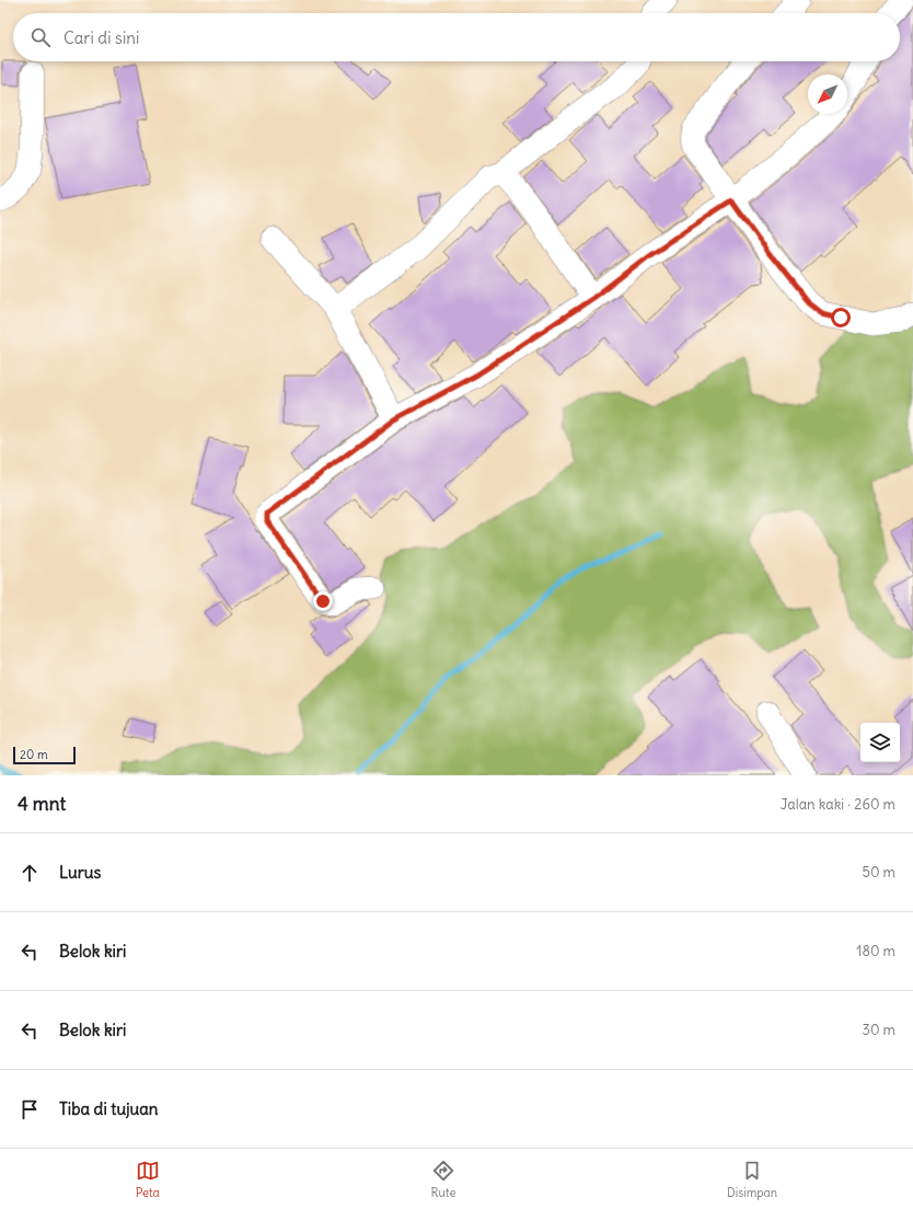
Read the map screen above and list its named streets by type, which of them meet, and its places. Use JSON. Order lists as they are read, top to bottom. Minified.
{"scale_bar":"20 m","north":"bottom left","page":{"search":"Cari di sini","scale":"20 m","heading":["4 mnt","Jalan kaki · 260 m"],"list":[["Lurus","50 m"],["Belok kiri","180 m"],["Belok kiri","30 m"],"Tiba di tujuan"],"nav":["Peta","Rute","Disimpan"]}}
